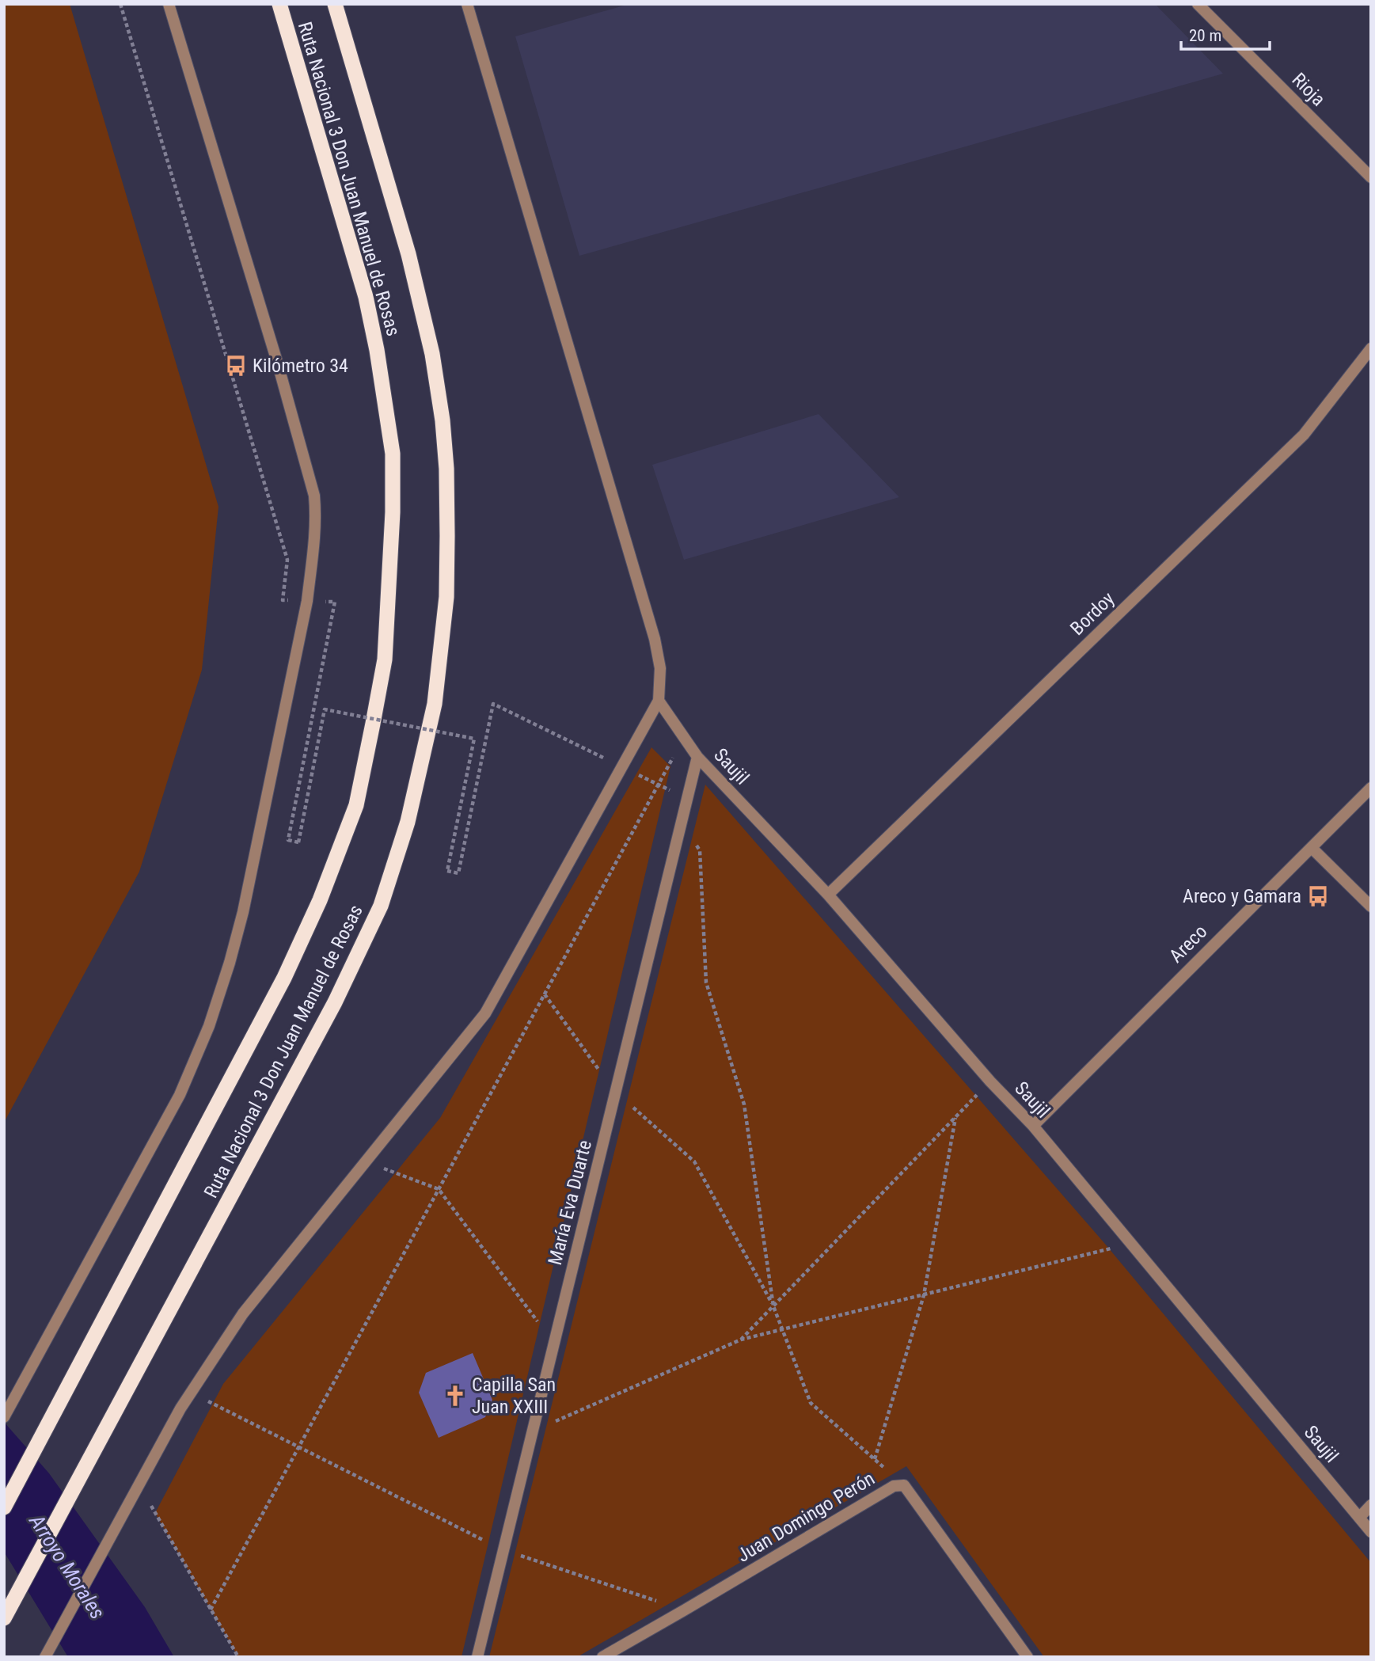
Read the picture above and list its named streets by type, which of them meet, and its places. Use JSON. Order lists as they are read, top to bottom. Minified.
{"streets":{"highway":["Ruta Nacional 3 Don Juan Manuel de Rosas"],"street":["Rioja","Bordoy","Saujil","Areco","María Eva Duarte","Juan Domingo Perón"]},"crossings":[["Bordoy","Saujil"],["Saujil","Areco"],["Saujil","María Eva Duarte"]],"water":["Arroyo Morales"],"places":{"bus stop":["Kilómetro 34","Areco y Gamara"],"church":["Capilla San Juan XXIII"]},"scale_bar":"20 m"}
